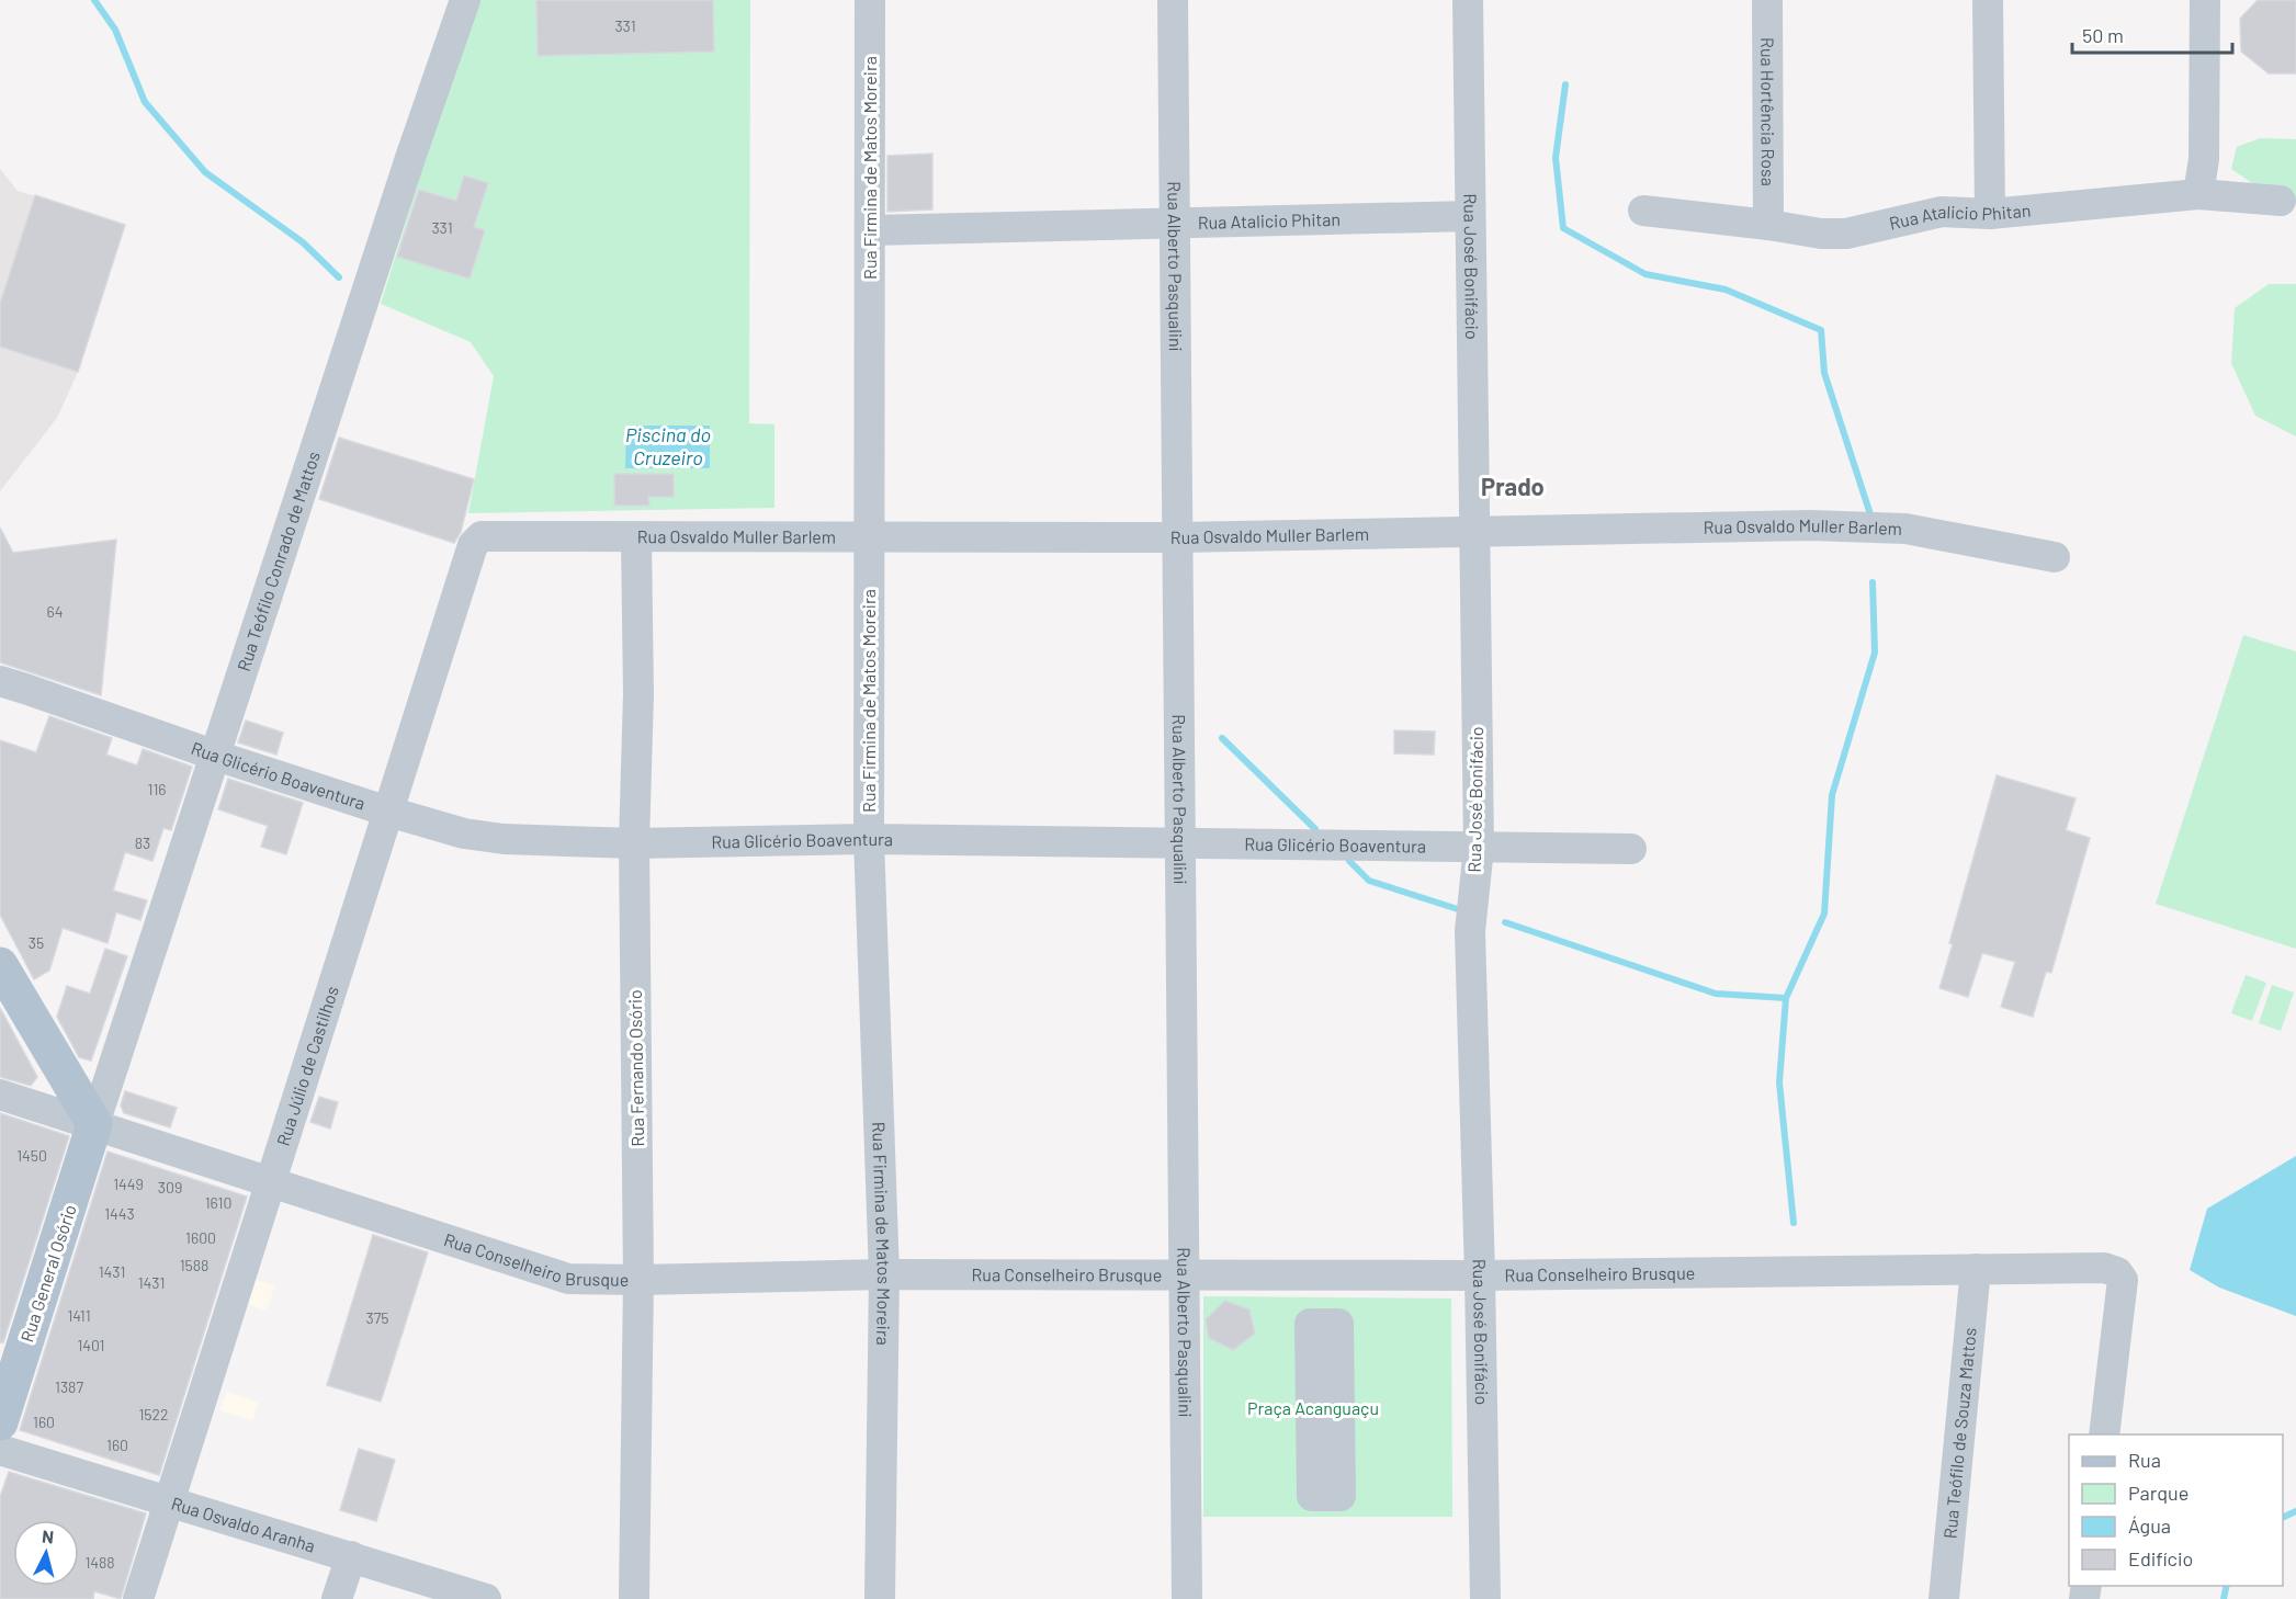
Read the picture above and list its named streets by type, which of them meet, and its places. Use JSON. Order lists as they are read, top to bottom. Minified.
{"streets":{"main road":["Rua General Osório"],"street":["Rua Hortência Rosa","Rua Firmina de Matos Moreira","Rua Atalicio Phitan","Rua Alberto Pasqualini","Rua José Bonifácio","Rua Osvaldo Muller Barlem","Rua Teófilo Conrado de Mattos","Rua Glicério Boaventura","Rua Júlio de Castilhos","Rua Fernando Osório","Rua Conselheiro Brusque","Rua Teófilo de Souza Mattos","Rua Osvaldo Aranha"]},"crossings":[["Rua Hortência Rosa","Rua Atalicio Phitan"],["Rua Firmina de Matos Moreira","Rua Atalicio Phitan"],["Rua Firmina de Matos Moreira","Rua Osvaldo Muller Barlem"],["Rua Firmina de Matos Moreira","Rua Glicério Boaventura"],["Rua Firmina de Matos Moreira","Rua Conselheiro Brusque"],["Rua Atalicio Phitan","Rua Alberto Pasqualini"],["Rua Atalicio Phitan","Rua José Bonifácio"],["Rua Alberto Pasqualini","Rua Osvaldo Muller Barlem"],["Rua Alberto Pasqualini","Rua Glicério Boaventura"],["Rua Alberto Pasqualini","Rua Conselheiro Brusque"],["Rua José Bonifácio","Rua Osvaldo Muller Barlem"],["Rua José Bonifácio","Rua Glicério Boaventura"],["Rua José Bonifácio","Rua Conselheiro Brusque"],["Rua Osvaldo Muller Barlem","Rua Júlio de Castilhos"],["Rua Osvaldo Muller Barlem","Rua Fernando Osório"],["Rua Teófilo Conrado de Mattos","Rua Glicério Boaventura"],["Rua Teófilo Conrado de Mattos","Rua Conselheiro Brusque"],["Rua Teófilo Conrado de Mattos","Rua General Osório"],["Rua Glicério Boaventura","Rua Júlio de Castilhos"],["Rua Glicério Boaventura","Rua Fernando Osório"],["Rua Júlio de Castilhos","Rua Conselheiro Brusque"],["Rua Júlio de Castilhos","Rua Osvaldo Aranha"],["Rua Fernando Osório","Rua Conselheiro Brusque"],["Rua Conselheiro Brusque","Rua General Osório"],["Rua Conselheiro Brusque","Rua Teófilo de Souza Mattos"]],"districts":["Prado"],"water":["Piscina do Cruzeiro"],"parks":["Praça Acanguaçu"],"house_numbers":["331","331","64","116","83","35","1450","1449","309","1610","1443","1600","1588","1431","1431","1411","375","1401","1387","1522","160","160","1488"],"legend":["Rua","Parque","Água","Edifício"],"scale_bar":"50 m","north":"top"}
